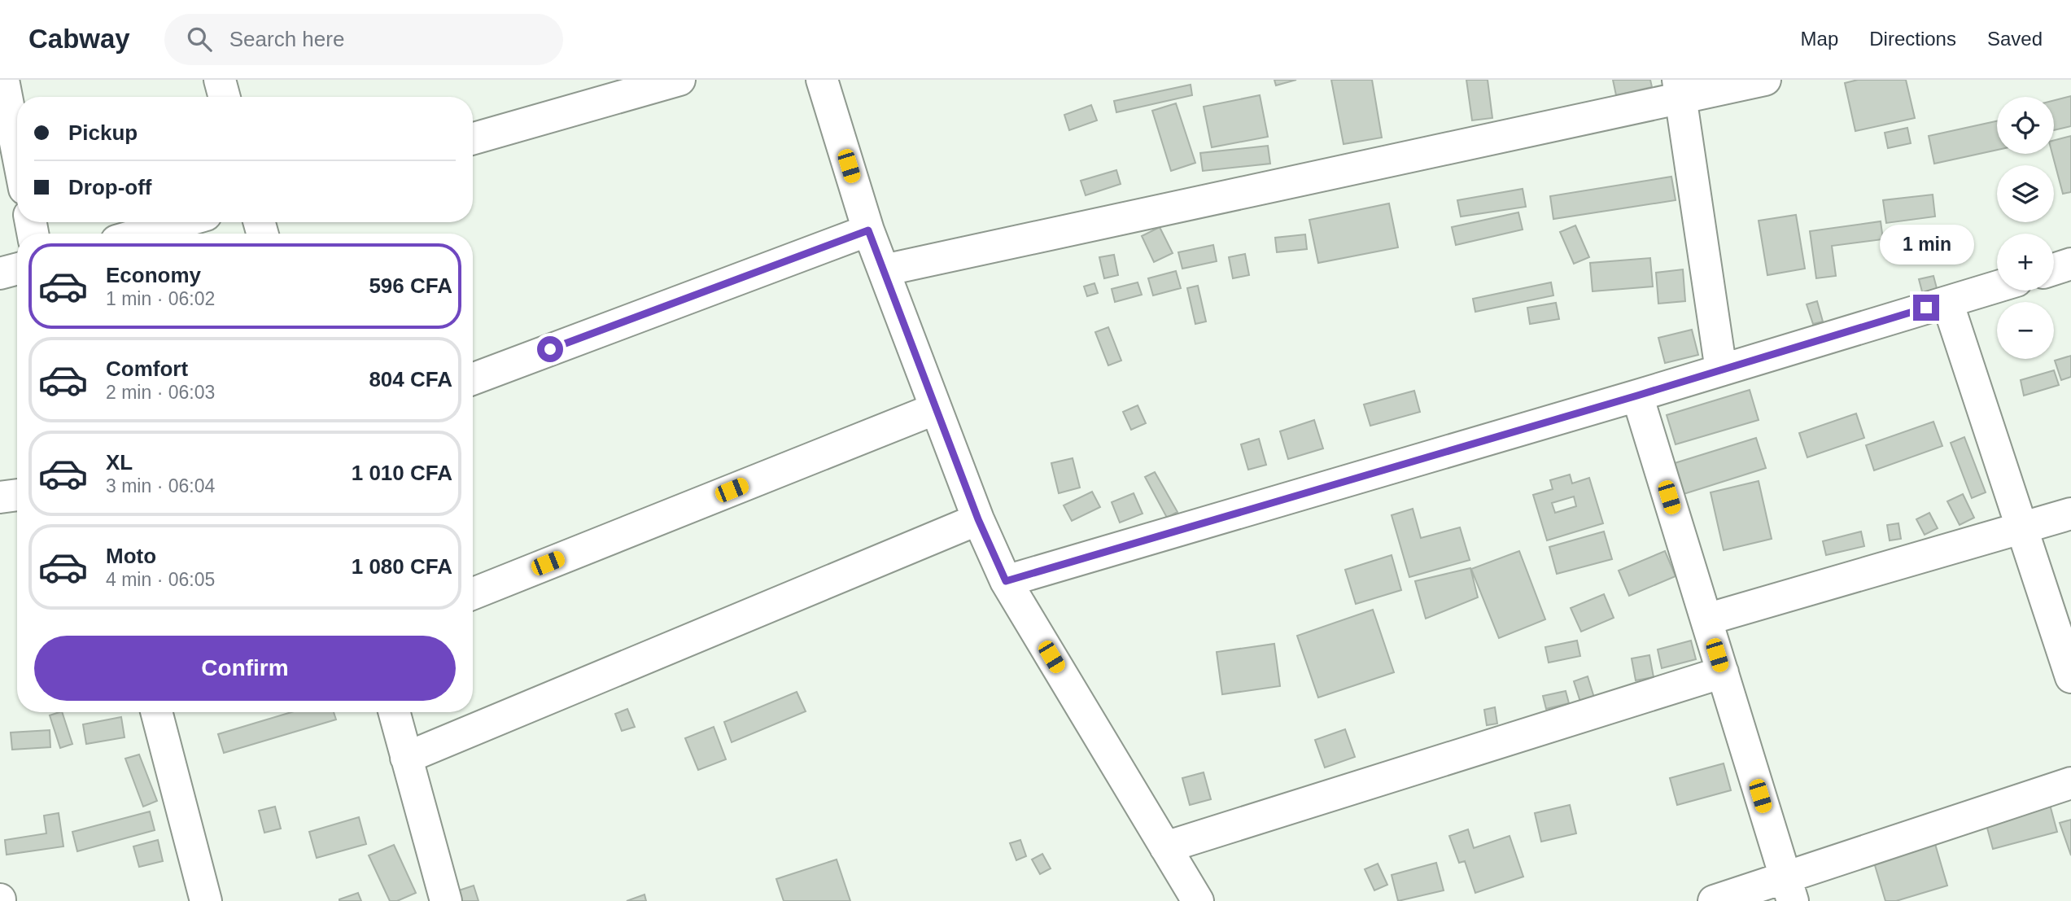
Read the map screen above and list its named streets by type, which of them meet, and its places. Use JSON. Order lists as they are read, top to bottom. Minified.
{"page":{"header":"Cabway","search":"Search here","nav":["Map","Directions","Saved"],"map_buttons":["+","−"],"banner":["Pickup","Drop-off"],"bubble":"1 min","list":[{"name":"Economy","note":"1 min · 06:02","value":"596 CFA"},{"name":"Comfort","note":"2 min · 06:03","value":"804 CFA"},{"name":"XL","note":"3 min · 06:04","value":"1 010 CFA"},{"name":"Moto","note":"4 min · 06:05","value":"1 080 CFA"}],"buttons":"Confirm"}}
